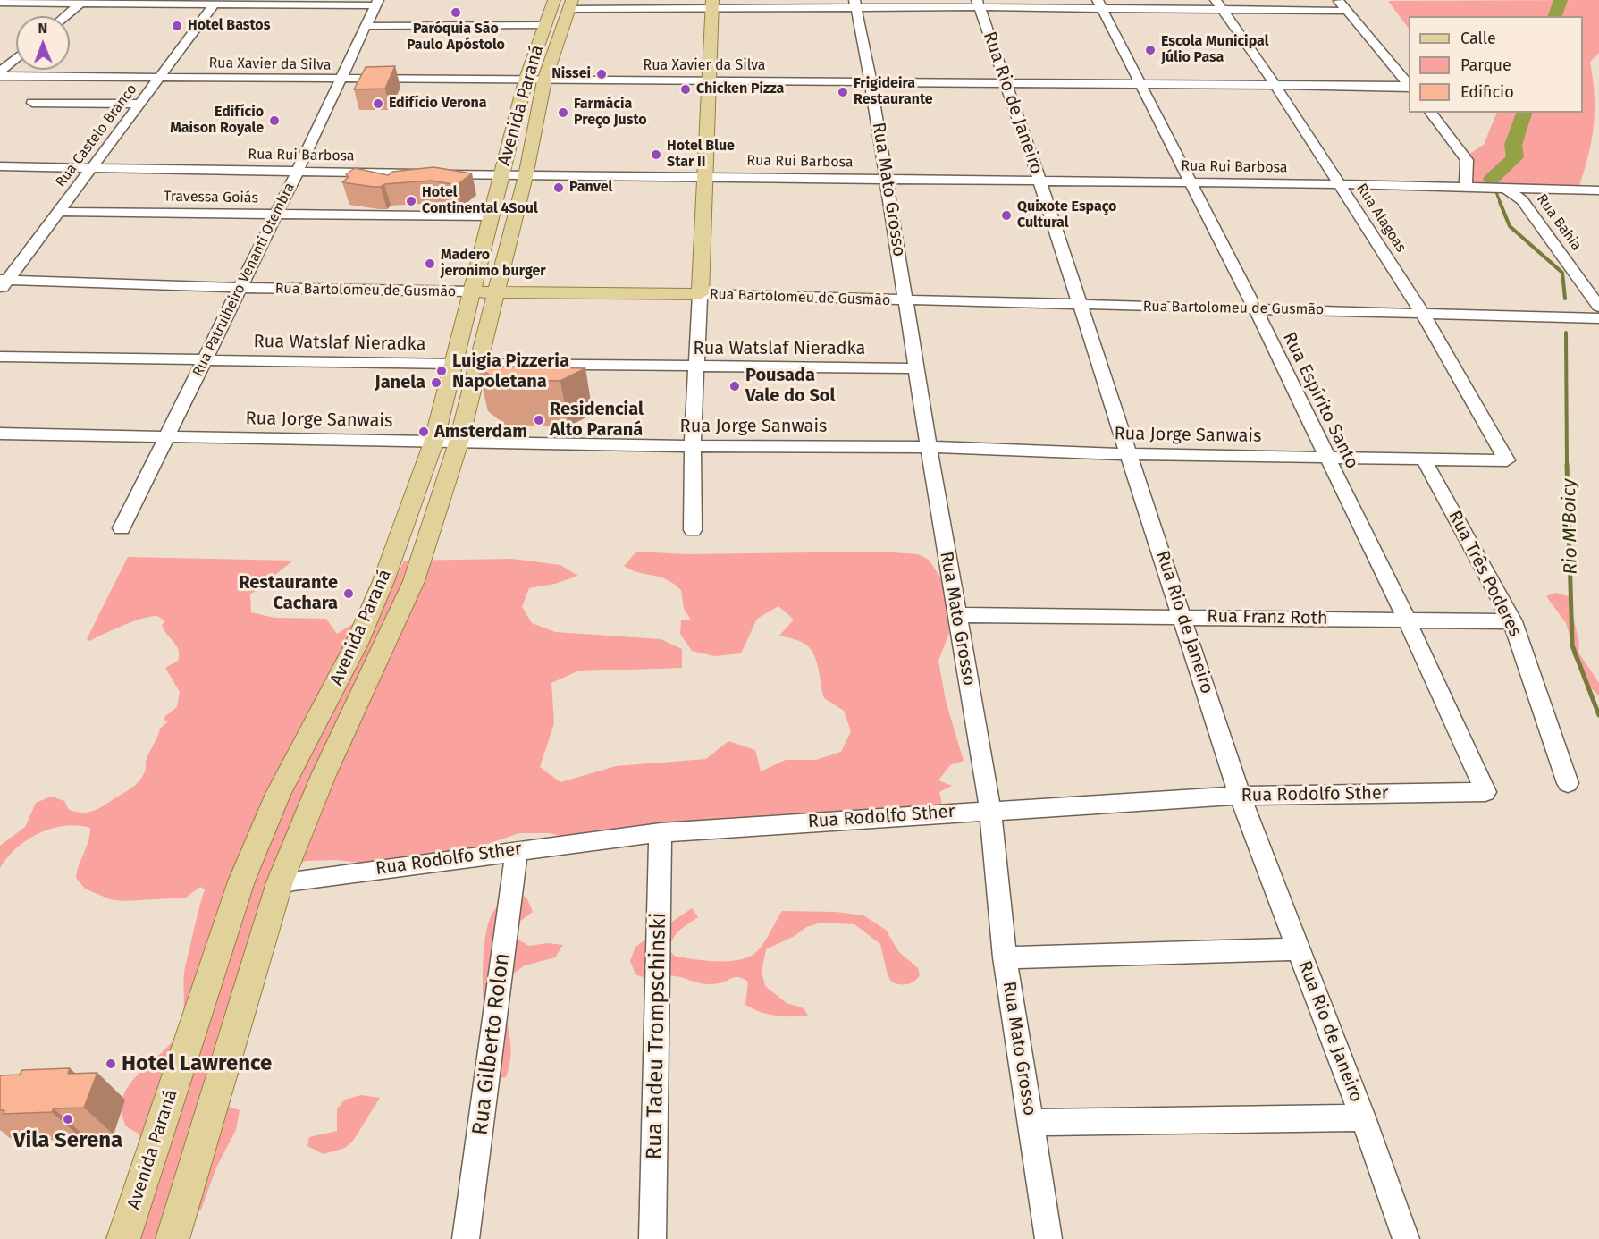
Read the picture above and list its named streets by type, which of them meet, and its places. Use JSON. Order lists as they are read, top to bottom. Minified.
{"streets":{"main road":["Avenida Paraná","Rua Bartolomeu de Gusmão"],"street":["Rua Xavier da Silva","Rua Rio de Janeiro","Rua Castelo Branco","Rua Rui Barbosa","Rua Mato Grosso","Travessa Goiás","Rua Alagoas","Rua Bahia","Rua Patrulheiro Venanti Otembra","Rua Watslaf Nieradka","Rua Espírito Santo","Rua Jorge Sanwais","Rua Três Poderes","Rua Franz Roth","Rua Rodolfo Sther","Rua Tadeu Trompschinski","Rua Gilberto Rolon"]},"crossings":[["Rua Xavier da Silva","Rua Rio de Janeiro"],["Rua Xavier da Silva","Avenida Paraná"],["Rua Xavier da Silva","Rua Castelo Branco"],["Rua Xavier da Silva","Rua Mato Grosso"],["Rua Xavier da Silva","Rua Alagoas"],["Rua Xavier da Silva","Rua Patrulheiro Venanti Otembra"],["Rua Xavier da Silva","Rua Espírito Santo"],["Rua Rio de Janeiro","Rua Rui Barbosa"],["Rua Rio de Janeiro","Rua Bartolomeu de Gusmão"],["Rua Rio de Janeiro","Rua Jorge Sanwais"],["Rua Rio de Janeiro","Rua Franz Roth"],["Rua Rio de Janeiro","Rua Rodolfo Sther"],["Avenida Paraná","Rua Rui Barbosa"],["Avenida Paraná","Travessa Goiás"],["Avenida Paraná","Rua Bartolomeu de Gusmão"],["Avenida Paraná","Rua Watslaf Nieradka"],["Avenida Paraná","Rua Jorge Sanwais"],["Avenida Paraná","Rua Rodolfo Sther"],["Rua Castelo Branco","Rua Rui Barbosa"],["Rua Castelo Branco","Travessa Goiás"],["Rua Castelo Branco","Rua Bartolomeu de Gusmão"],["Rua Rui Barbosa","Rua Mato Grosso"],["Rua Rui Barbosa","Rua Alagoas"],["Rua Rui Barbosa","Rua Bahia"],["Rua Rui Barbosa","Rua Patrulheiro Venanti Otembra"],["Rua Rui Barbosa","Rua Espírito Santo"],["Rua Mato Grosso","Rua Bartolomeu de Gusmão"],["Rua Mato Grosso","Rua Watslaf Nieradka"],["Rua Mato Grosso","Rua Jorge Sanwais"],["Rua Mato Grosso","Rua Franz Roth"],["Rua Mato Grosso","Rua Rodolfo Sther"],["Travessa Goiás","Rua Patrulheiro Venanti Otembra"],["Rua Alagoas","Rua Bartolomeu de Gusmão"],["Rua Alagoas","Rua Jorge Sanwais"],["Rua Patrulheiro Venanti Otembra","Rua Bartolomeu de Gusmão"],["Rua Patrulheiro Venanti Otembra","Rua Watslaf Nieradka"],["Rua Patrulheiro Venanti Otembra","Rua Jorge Sanwais"],["Rua Bartolomeu de Gusmão","Rua Espírito Santo"],["Rua Espírito Santo","Rua Jorge Sanwais"],["Rua Espírito Santo","Rua Franz Roth"],["Rua Espírito Santo","Rua Rodolfo Sther"],["Rua Jorge Sanwais","Rua Três Poderes"],["Rua Três Poderes","Rua Franz Roth"],["Rua Rodolfo Sther","Rua Tadeu Trompschinski"],["Rua Rodolfo Sther","Rua Gilberto Rolon"]],"water":["Rio M'Boicy"],"places":["Paróquia São Paulo Apóstolo","Hotel Bastos","Escola Municipal Júlio Pasa","Nissei","Chicken Pizza","Frigideira Restaurante","Edifício Verona","Farmácia Preço Justo","Edifício Maison Royale","Hotel Blue Star II","Panvel","Hotel Continental 4Soul","Quixote Espaço Cultural","Madero jeronimo burger","Luigia Pizzeria Napoletana","Janela","Pousada Vale do Sol","Residencial Alto Paraná","Amsterdam","Restaurante Cachara","Hotel Lawrence","Vila Serena"],"legend":["Calle","Parque","Edificio"],"north":"top"}
